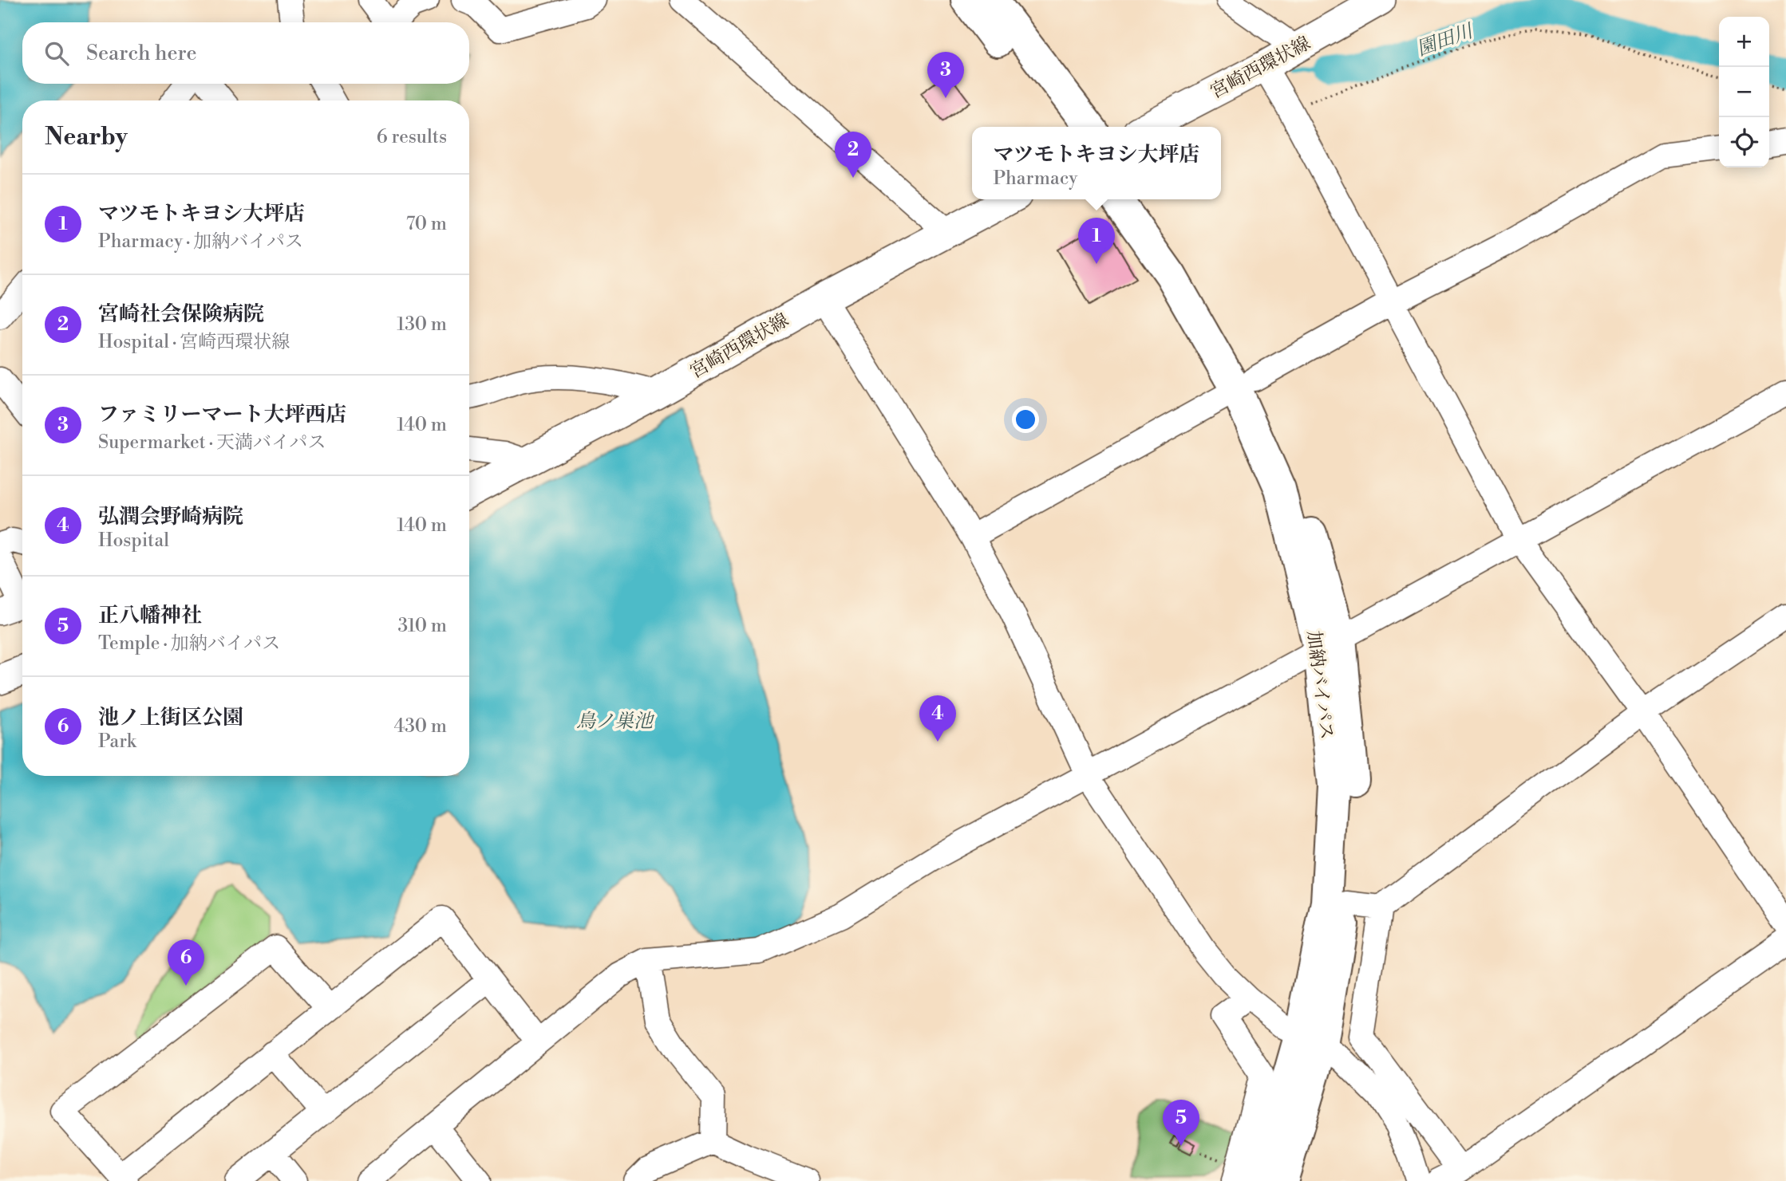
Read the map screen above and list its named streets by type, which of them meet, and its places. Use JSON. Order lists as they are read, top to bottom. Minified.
{"streets":{"highway":["加納バイパス"],"main road":["宮崎西環状線"]},"water":["園田川","鳥ノ巣池"],"page":{"map_buttons":["+","−"],"search":"Search here","pins":["3","2","1","4","6","5"],"heading":["Nearby","6 results"],"popup":["マツモトキヨシ大坪店","Pharmacy"],"list":[{"mark":"1","name":"マツモトキヨシ大坪店","note":"Pharmacy · 加納バイパス","value":"70 m"},{"mark":"2","name":"宮崎社会保険病院","note":"Hospital · 宮崎西環状線","value":"130 m"},{"mark":"3","name":"ファミリーマート大坪西店","note":"Supermarket · 天満バイパス","value":"140 m"},{"mark":"4","name":"弘潤会野崎病院","note":"Hospital","value":"140 m"},{"mark":"5","name":"正八幡神社","note":"Temple · 加納バイパス","value":"310 m"},{"mark":"6","name":"池ノ上街区公園","note":"Park","value":"430 m"}]}}
